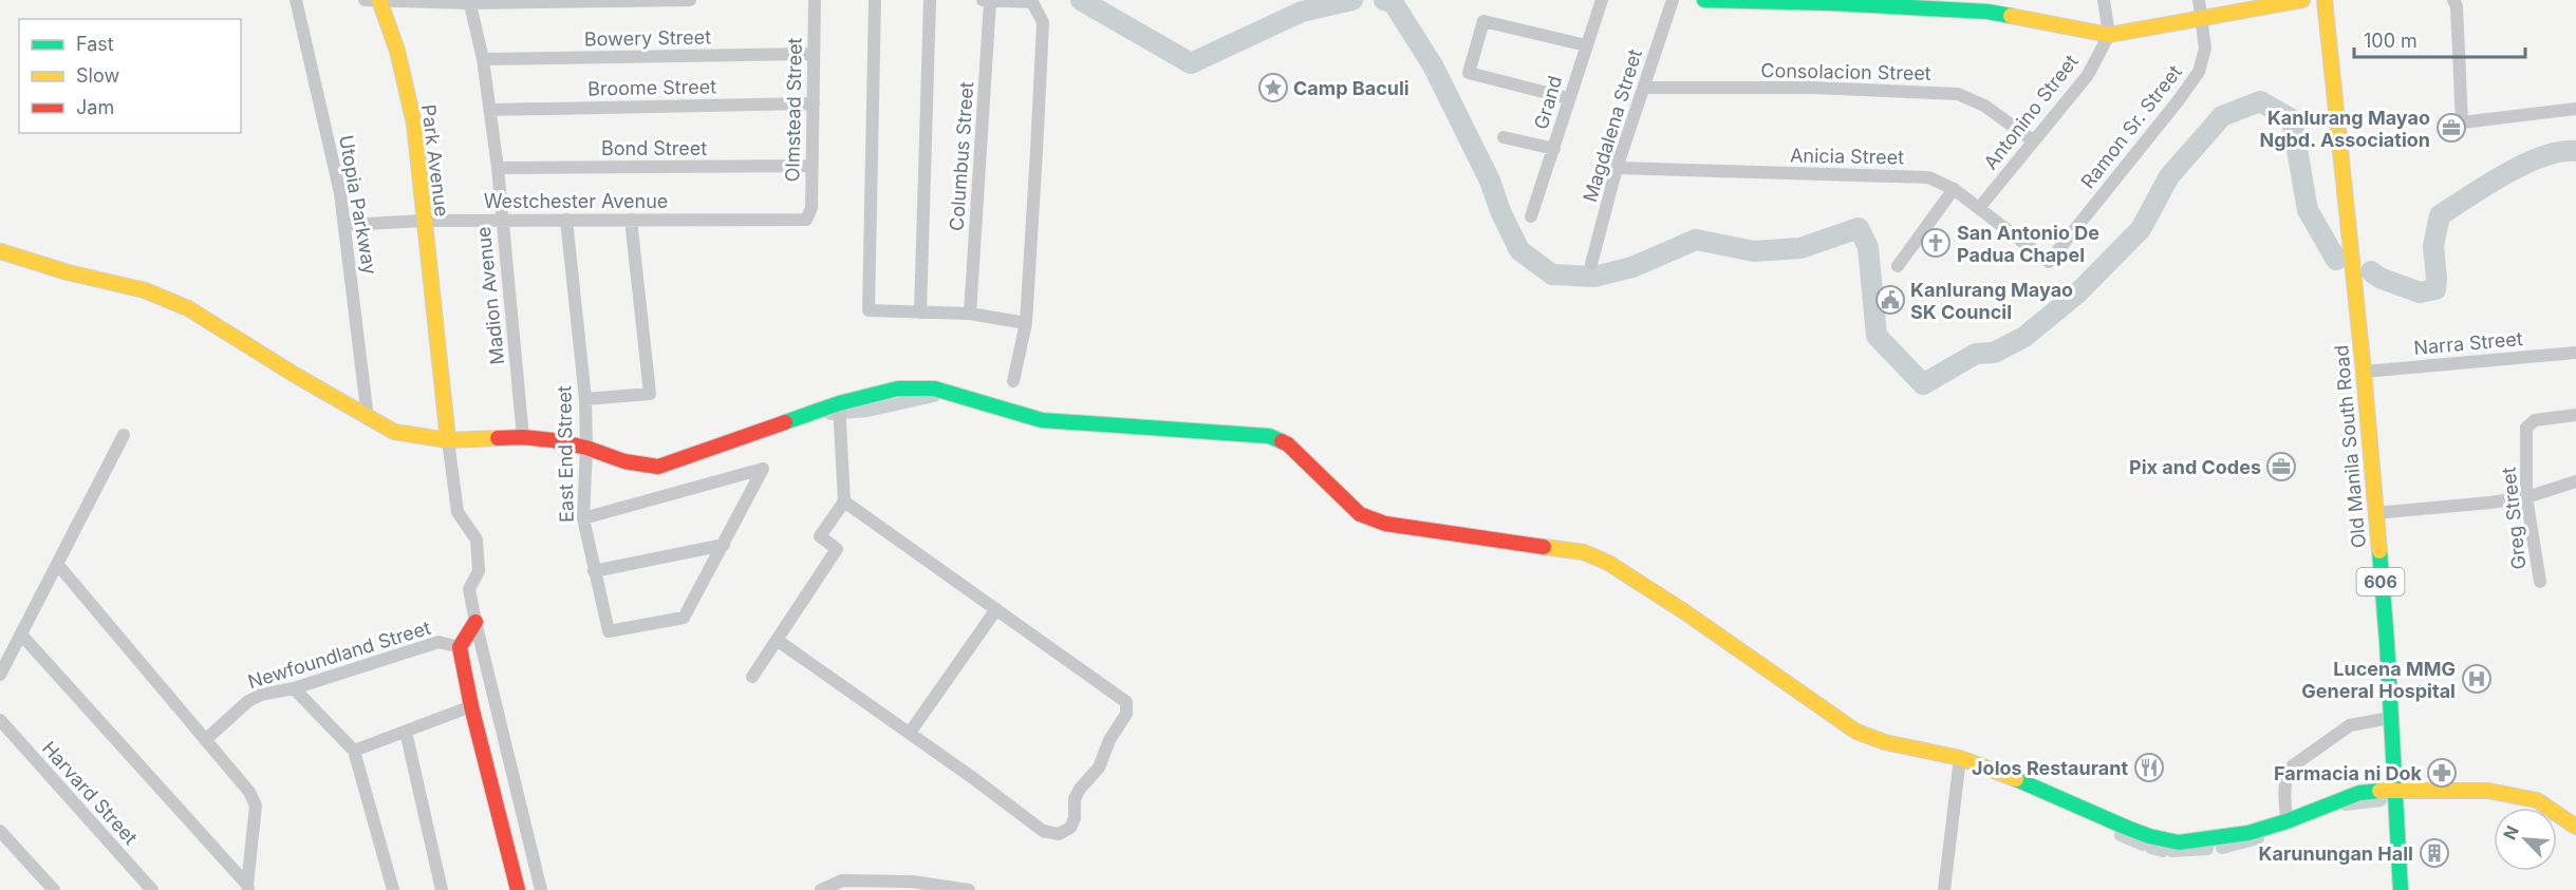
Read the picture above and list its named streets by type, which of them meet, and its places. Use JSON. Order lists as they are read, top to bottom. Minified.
{"streets":{"street":["Bowery Street","Consolacion Street","Broome Street","Grand","Olmstead Street","Antonino Street","Magdalena Street","Ramon Sr. Street","Bond Street","Columbus Street","Anicia Street","Park Avenue","Westchester Avenue","Utopia Parkway","Madion Avenue","Narra Street","Old Manila South Road","East End Street","Greg Street","606","Newfoundland Street","Harvard Street"]},"crossings":[["Bowery Street","Olmstead Street"],["Bowery Street","Madion Avenue"],["Consolacion Street","Antonino Street"],["Consolacion Street","Magdalena Street"],["Broome Street","Olmstead Street"],["Broome Street","Madion Avenue"],["Olmstead Street","Bond Street"],["Olmstead Street","Westchester Avenue"],["Antonino Street","Anicia Street"],["Magdalena Street","Anicia Street"],["Ramon Sr. Street","Anicia Street"],["Bond Street","Madion Avenue"],["Park Avenue","Westchester Avenue"],["Westchester Avenue","Utopia Parkway"],["Westchester Avenue","Madion Avenue"],["Westchester Avenue","East End Street"],["Narra Street","Old Manila South Road"]],"places":{"place":["Camp Baculi"],"office":["Kanlurang Mayao Ngbd. Association","Pix and Codes"],"church":["San Antonio De Padua Chapel"],"public building":["Kanlurang Mayao SK Council"],"hospital":["Lucena MMG General Hospital"],"restaurant":["Jolos Restaurant"],"pharmacy":["Farmacia ni Dok"],"building":["Karunungan Hall"]},"legend":["Fast","Slow","Jam"],"scale_bar":"100 m","north":"top left"}
